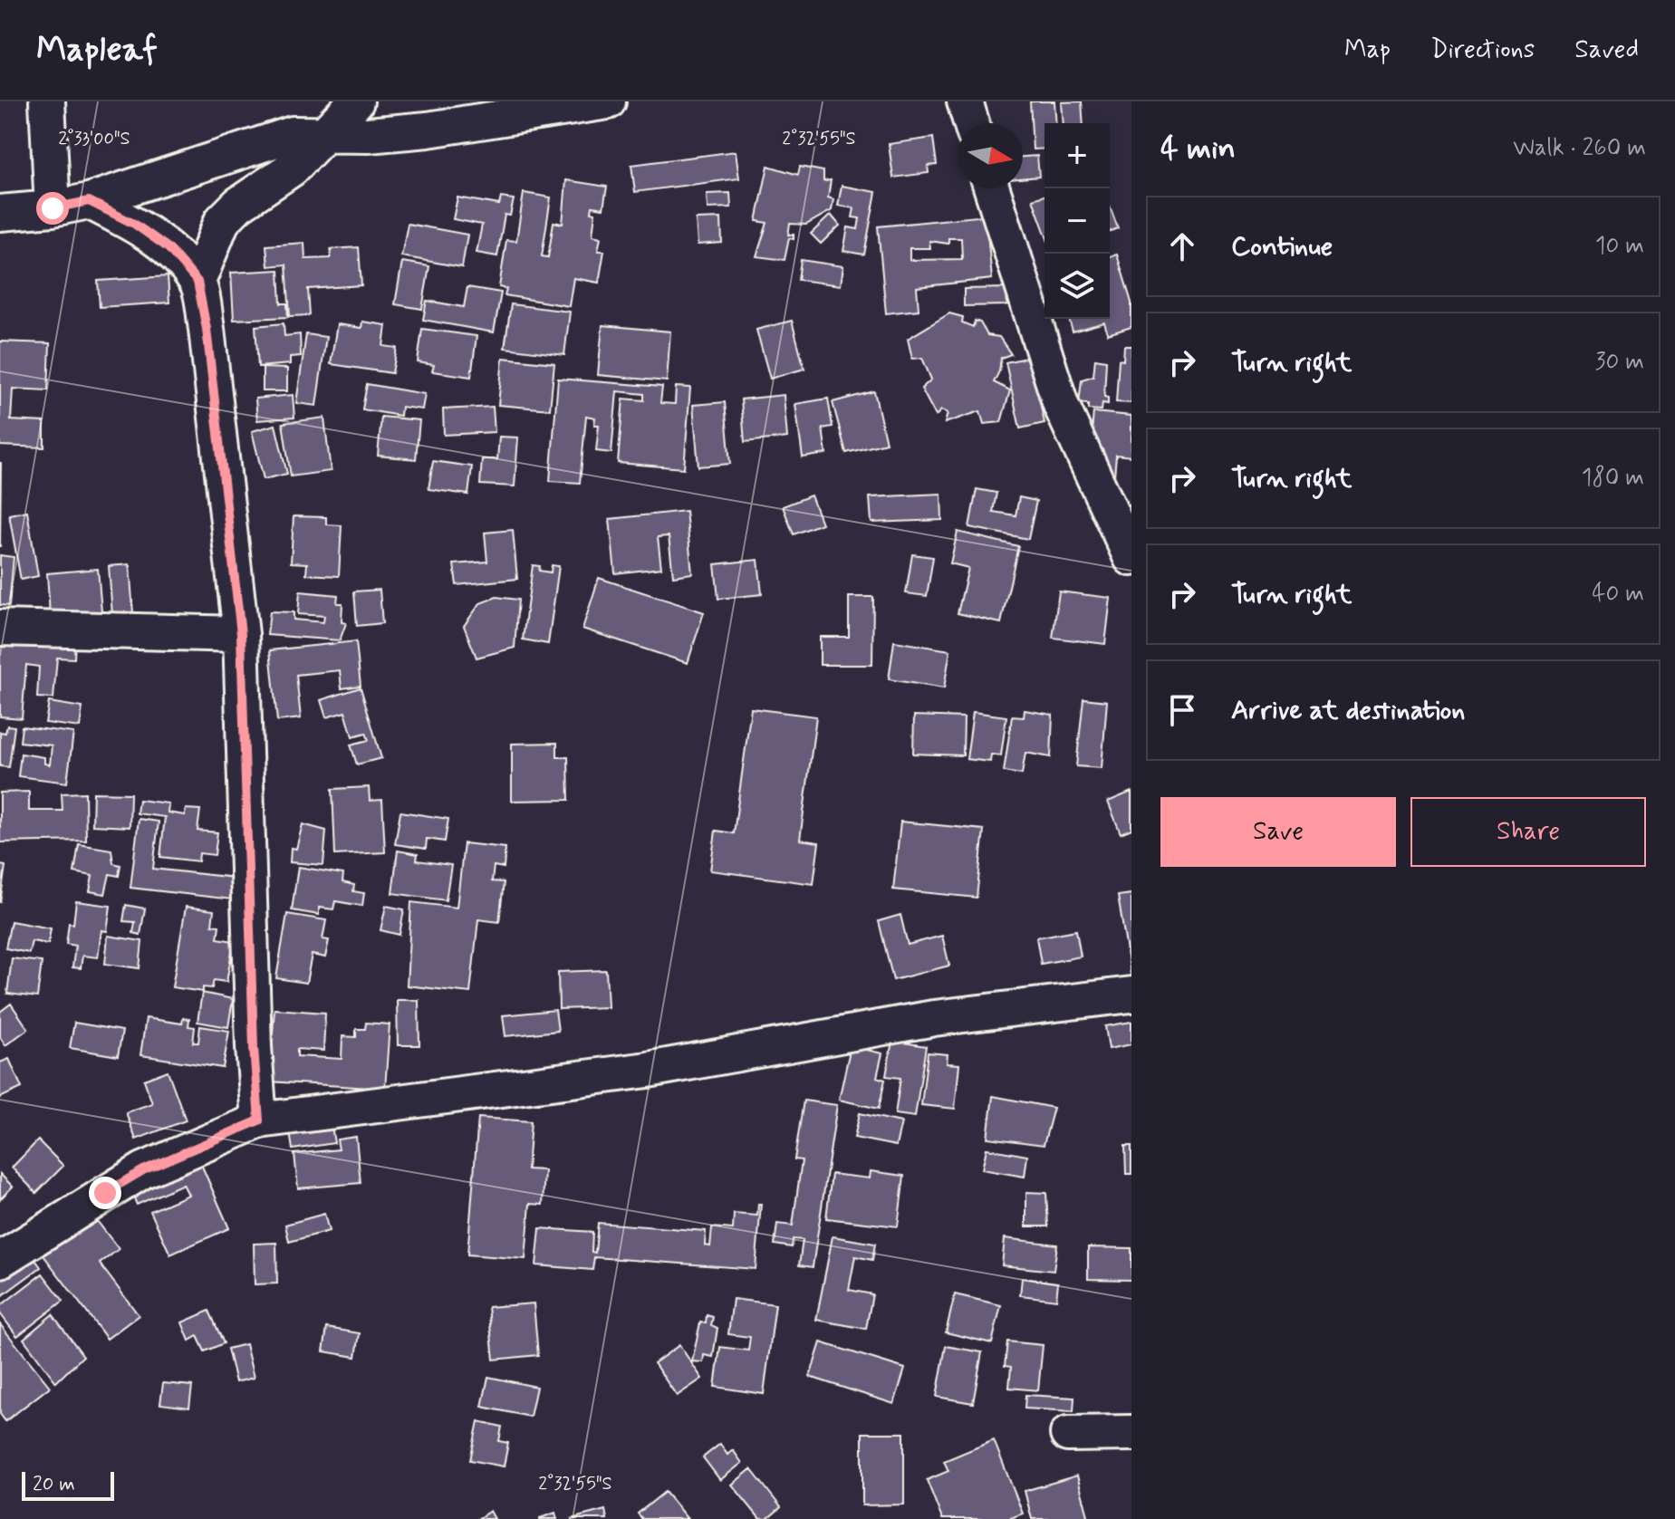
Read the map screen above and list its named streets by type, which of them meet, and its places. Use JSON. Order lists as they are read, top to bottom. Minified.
{"scale_bar":"20 m","north":"right","page":{"header":"Mapleaf","nav":["Map","Directions","Saved"],"heading":["4 min","Walk · 260 m"],"map_buttons":["+","−"],"list":[["Continue","10 m"],["Turn right","30 m"],["Turn right","180 m"],["Turn right","40 m"],"Arrive at destination"],"buttons":["Save","Share"],"scale":"20 m"},"coordinates":["2°33'00\"S","2°32'55\"S"]}
